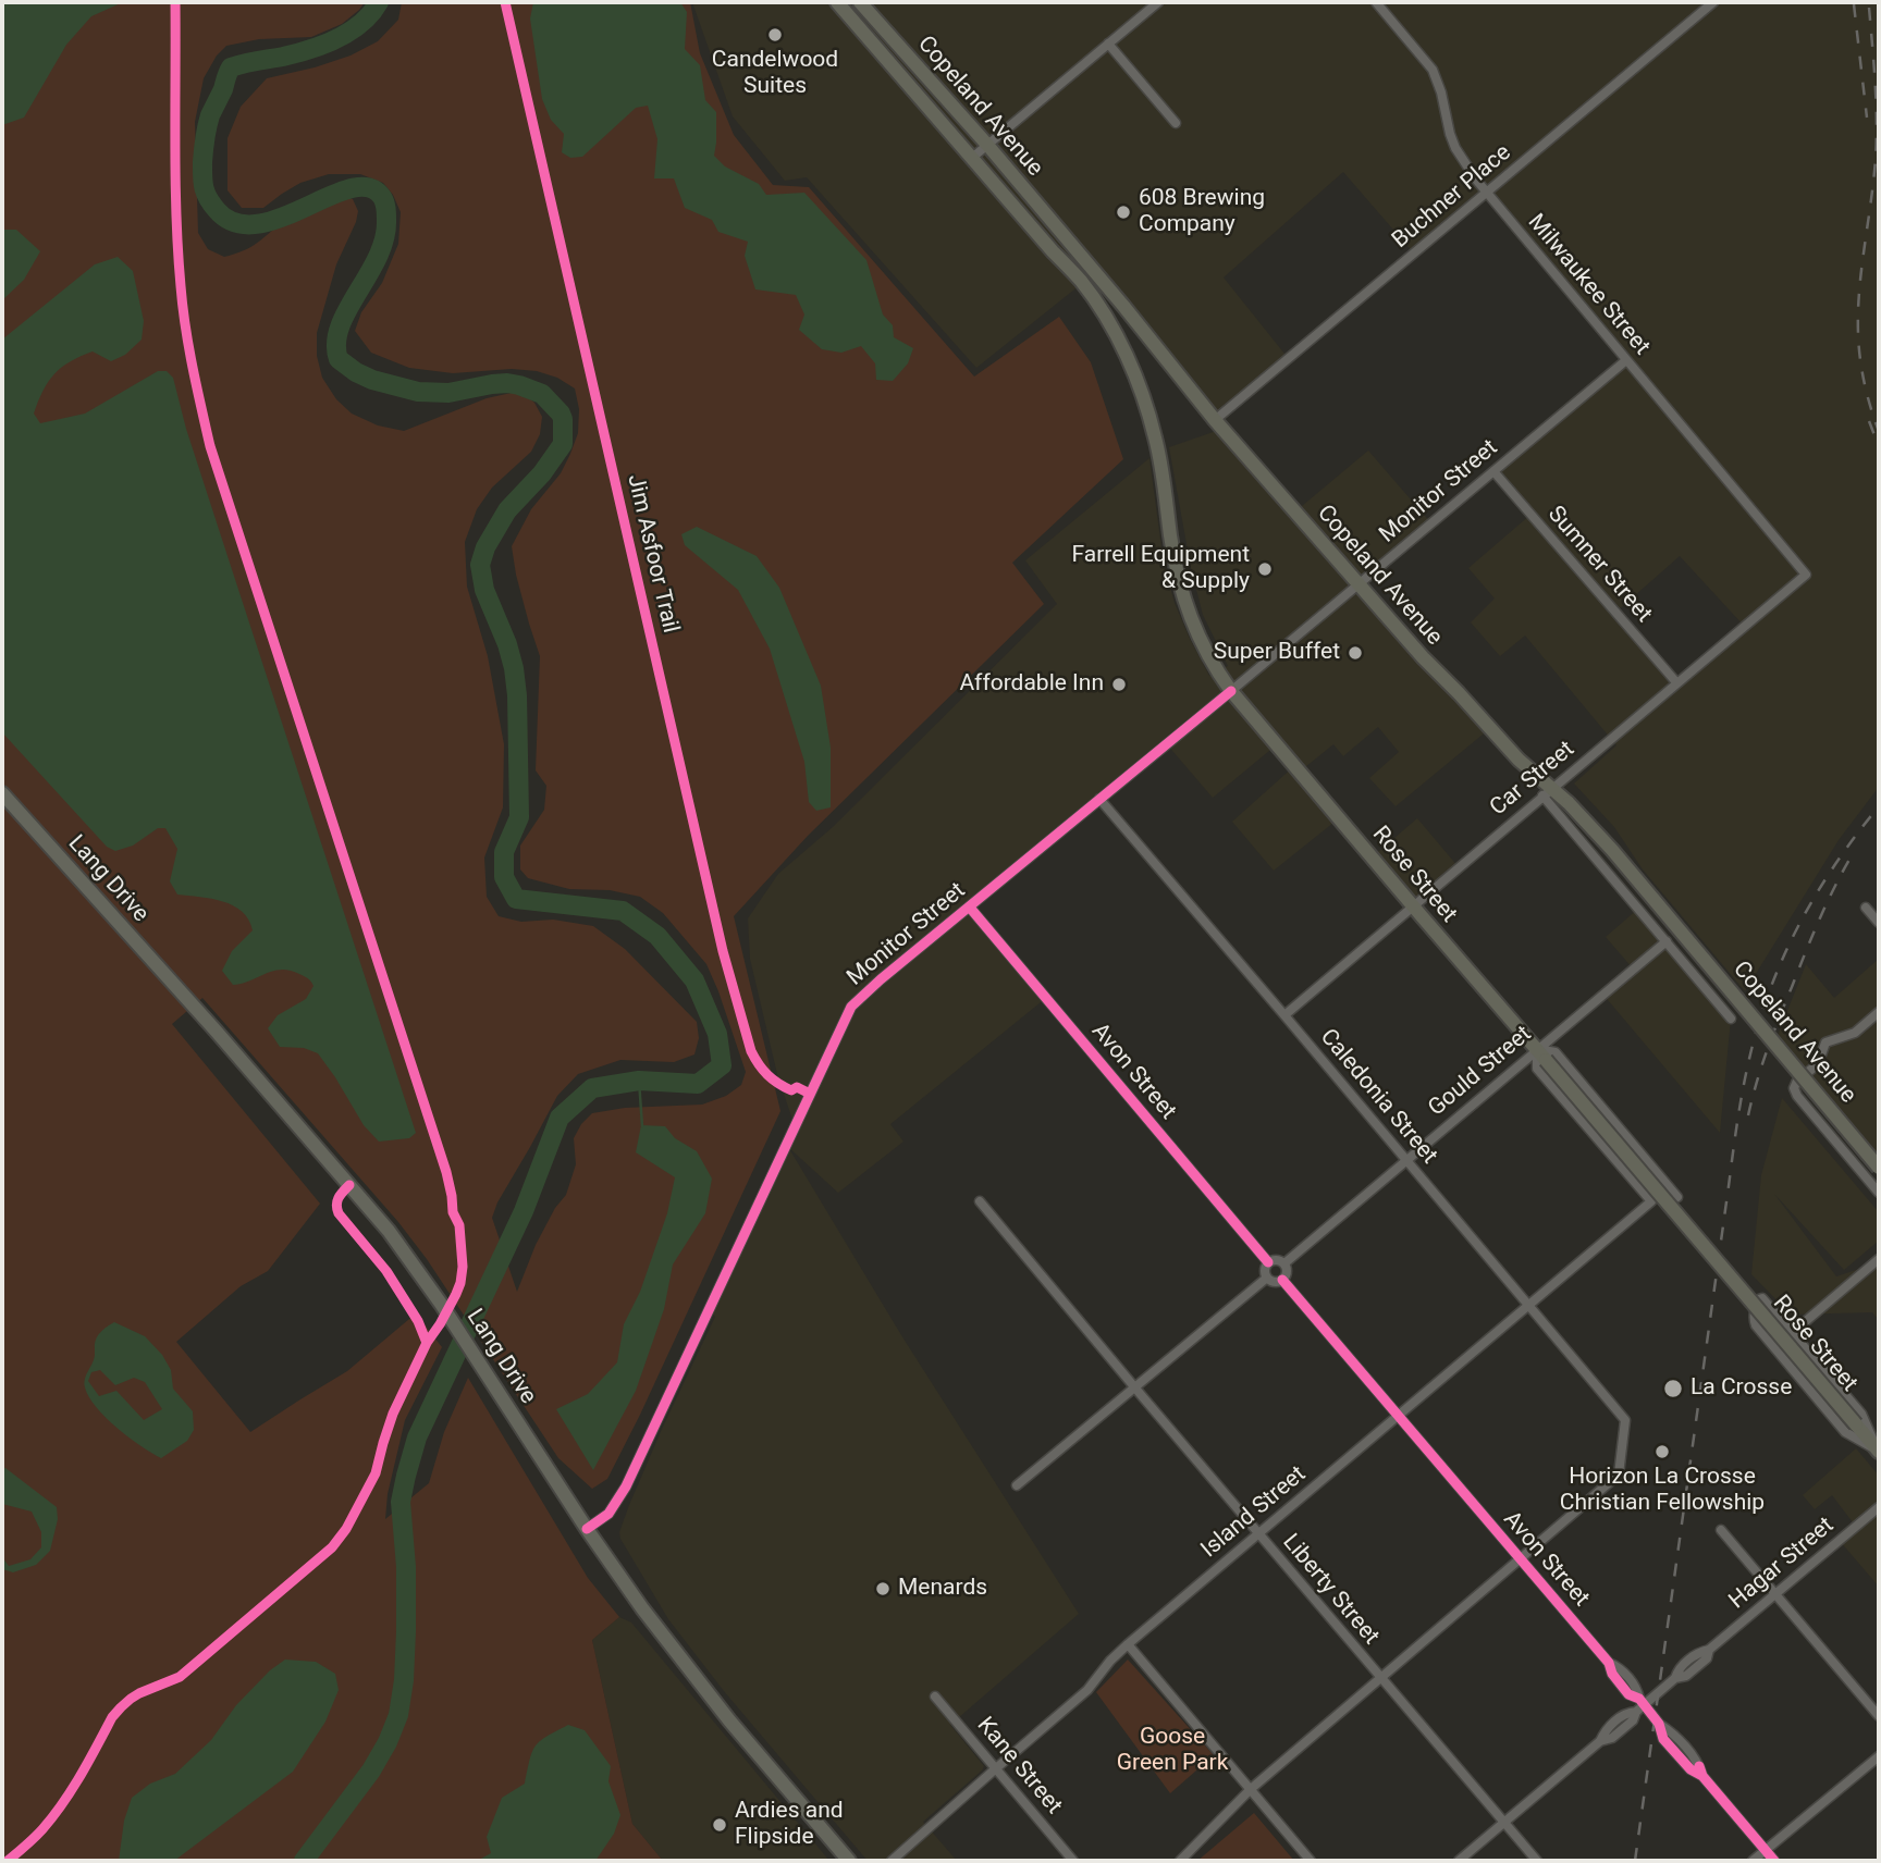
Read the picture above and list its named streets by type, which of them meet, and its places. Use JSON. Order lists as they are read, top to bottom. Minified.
{"streets":{"highway":["Copeland Avenue","Rose Street"],"main road":["Lang Drive"],"street":["Buchner Place","Milwaukee Street","Monitor Street","Sumner Street","Car Street","Avon Street","Gould Street","Caledonia Street","Island Street","Hagar Street","Liberty Street","Kane Street"],"cycle path":["Jim Asfoor Trail"]},"crossings":[["Copeland Avenue","Buchner Place"],["Copeland Avenue","Monitor Street"],["Copeland Avenue","Car Street"],["Copeland Avenue","Rose Street"],["Buchner Place","Milwaukee Street"],["Milwaukee Street","Monitor Street"],["Milwaukee Street","Car Street"],["Monitor Street","Sumner Street"],["Monitor Street","Rose Street"],["Monitor Street","Lang Drive"],["Monitor Street","Avon Street"],["Monitor Street","Caledonia Street"],["Sumner Street","Car Street"],["Car Street","Rose Street"],["Car Street","Caledonia Street"],["Rose Street","Gould Street"],["Rose Street","Island Street"],["Avon Street","Gould Street"],["Avon Street","Caledonia Street"],["Avon Street","Island Street"],["Avon Street","Hagar Street"],["Gould Street","Caledonia Street"],["Gould Street","Island Street"],["Caledonia Street","Island Street"],["Island Street","Liberty Street"],["Island Street","Kane Street"],["Hagar Street","Liberty Street"]],"parks":["Goose Green Park"],"places":["Candelwood Suites","608 Brewing Company","Farrell Equipment & Supply","Super Buffet","Affordable Inn","La Crosse","Horizon La Crosse Christian Fellowship","Menards","Ardies and Flipside"]}
